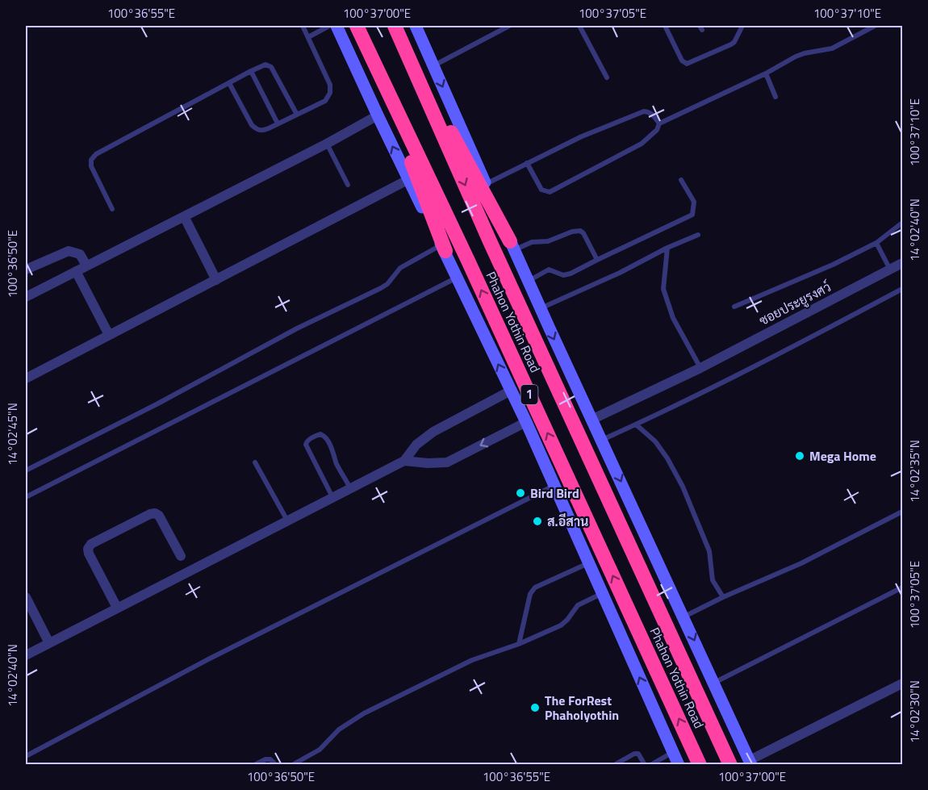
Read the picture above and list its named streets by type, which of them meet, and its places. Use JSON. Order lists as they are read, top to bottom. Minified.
{"streets":{"highway":["Phahon Yothin Road","1"],"street":["ซอยประยูรงศว์"]},"places":["Mega Home","Bird Bird","ส.อีสาน","The ForRest Phaholyothin"],"coordinates":["100°36'55\"E","100°37'00\"E","100°37'05\"E","100°37'10\"E","14°02'40\"N","100°36'50\"E","14°02'45\"N","14°02'35\"N","14°02'30\"N"]}
